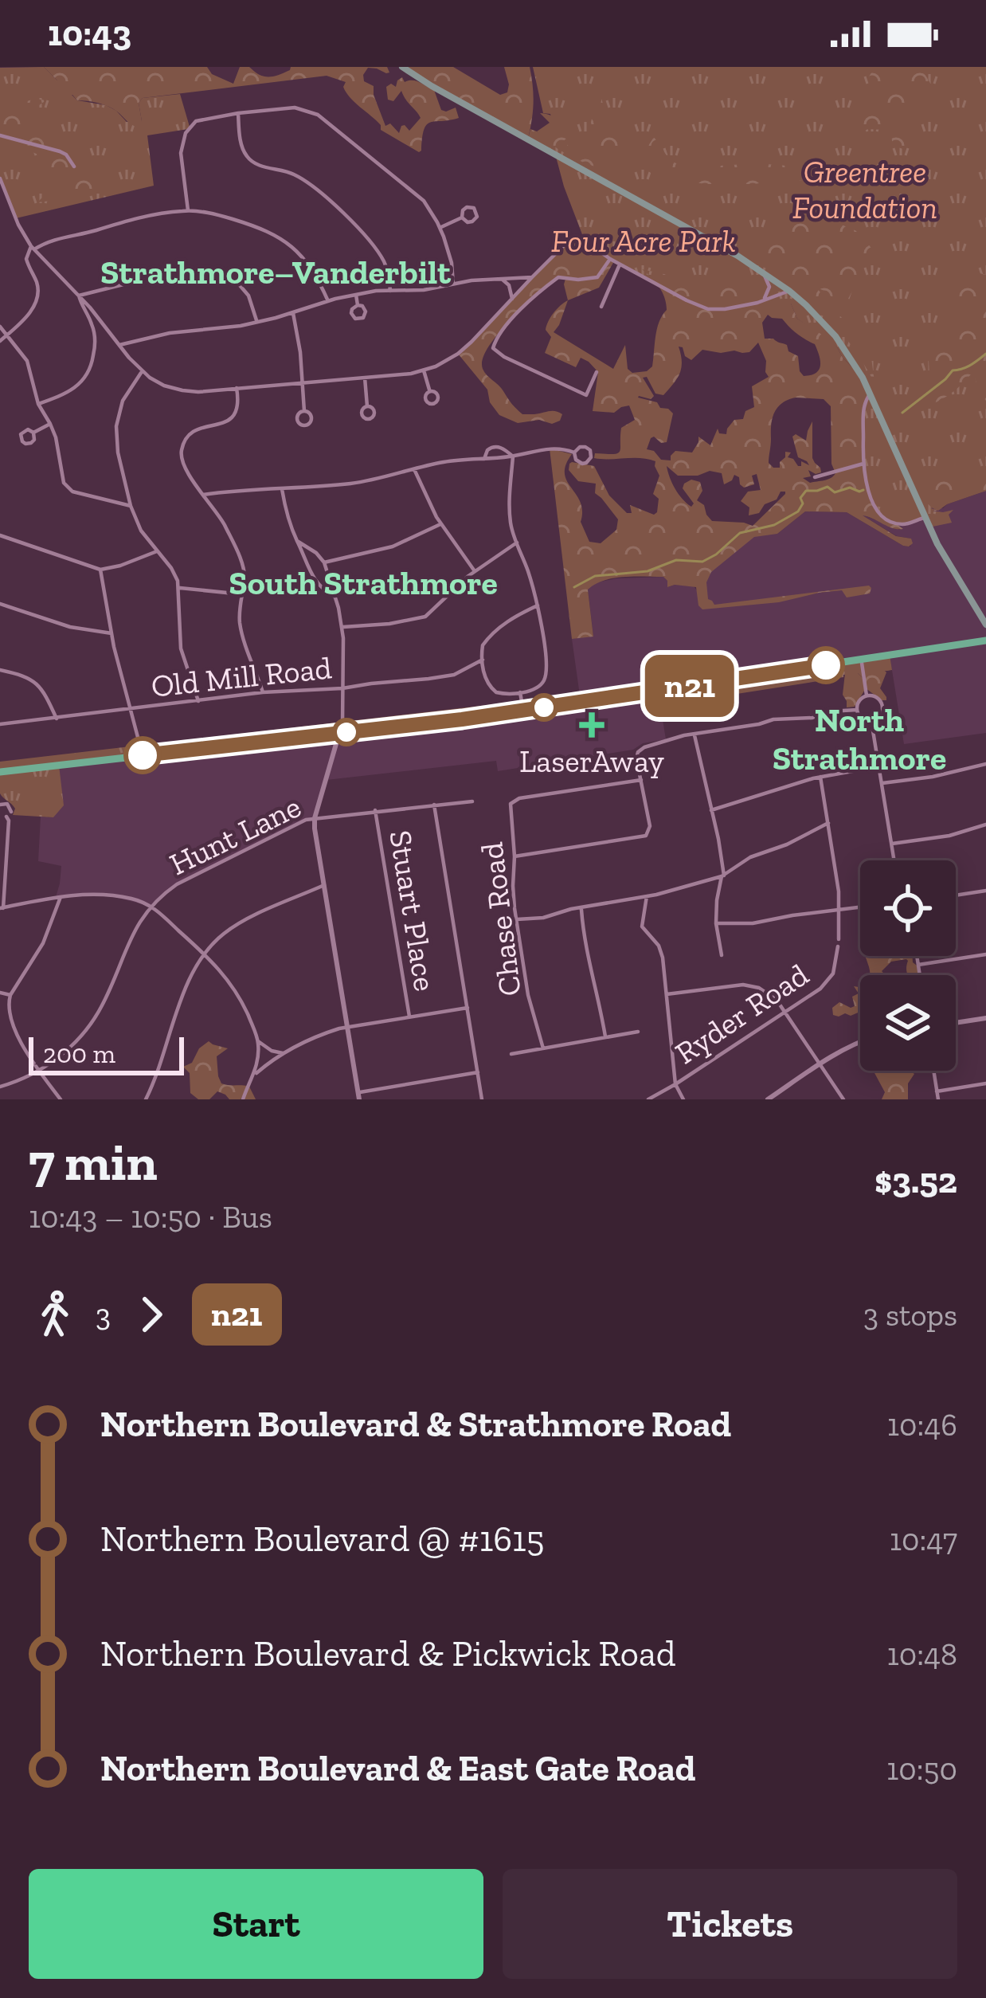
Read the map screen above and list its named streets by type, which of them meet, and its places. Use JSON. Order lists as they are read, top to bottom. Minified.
{"streets":{"street":["Old Mill Road","Hunt Lane","Stuart Place","Chase Road","Ryder Road"]},"crossings":[["Hunt Lane","Stuart Place"]],"districts":["Strathmore–Vanderbilt","South Strathmore","North Strathmore"],"parks":["Greentree Foundation","Four Acre Park"],"places":{"health":["LaserAway"]},"lines":["bus line n21"],"scale_bar":"200 m","page":{"status":"10:43","on_map":"n21","scale":"200 m","heading":["7 min","10:43 – 10:50 · Bus","$3.52"],"legs":["3","n21","3 stops"],"list":[{"name":"Northern Boulevard & Strathmore Road","value":"10:46"},{"name":"Northern Boulevard @ #1615","value":"10:47"},{"name":"Northern Boulevard & Pickwick Road","value":"10:48"},{"name":"Northern Boulevard & East Gate Road","value":"10:50"}],"buttons":["Start","Tickets"]}}
